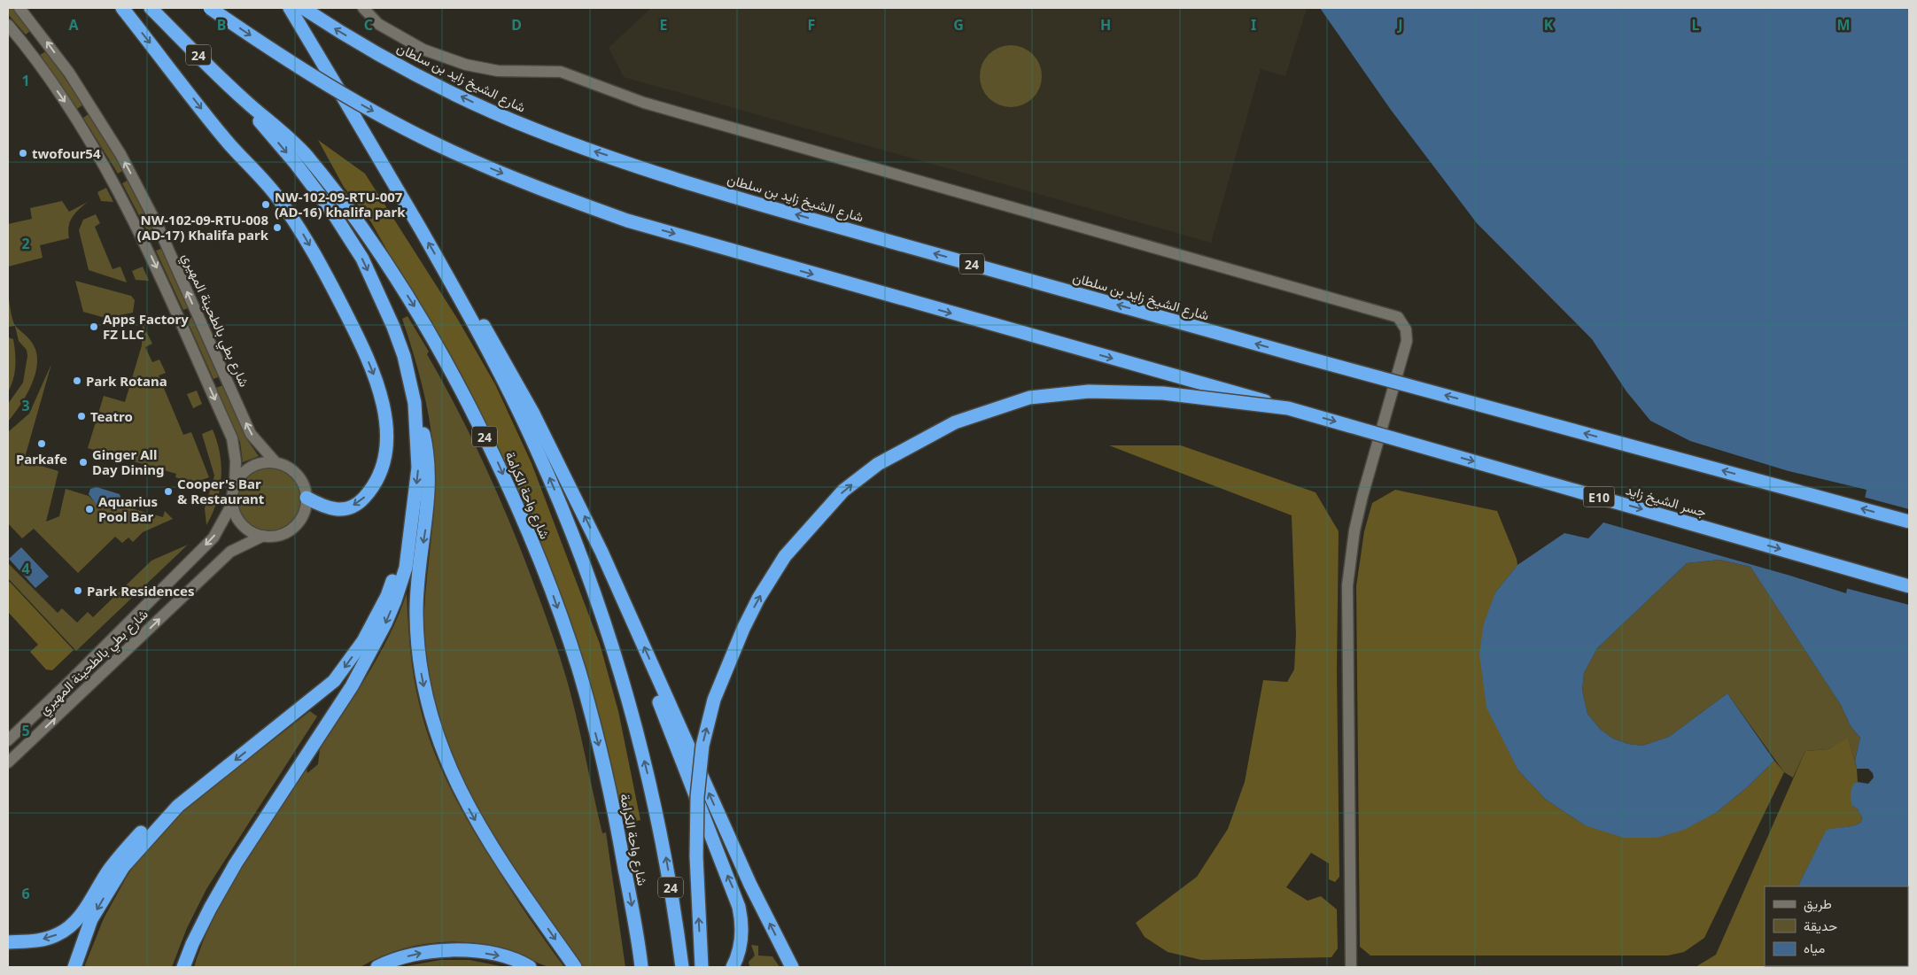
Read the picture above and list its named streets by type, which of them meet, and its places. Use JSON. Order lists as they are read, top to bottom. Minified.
{"streets":{"highway":["24","شارع الشيخ زايد بن سلطان","شارع واحة الكرامة","E10","جسر الشيخ زايد"],"street":["شارع بطي بالطحينة المهيري"]},"crossings":[["24","شارع واحة الكرامة"]],"one_way":["جسر الشيخ زايد"],"places":["twofour54","NW-102-09-RTU-007 (AD-16) khalifa park","NW-102-09-RTU-008 (AD-17) Khalifa park","Apps Factory FZ LLC","Park Rotana","Teatro","Parkafe","Ginger All Day Dining","Cooper's Bar & Restaurant","Aquarius Pool Bar","Park Residences"],"legend":["طريق","حديقة","مياه"],"grid":{"columns":["A","B","C","D","E","F","G","H","I","J","K","L","M"],"rows":["1","2","3","4","5","6"]}}
